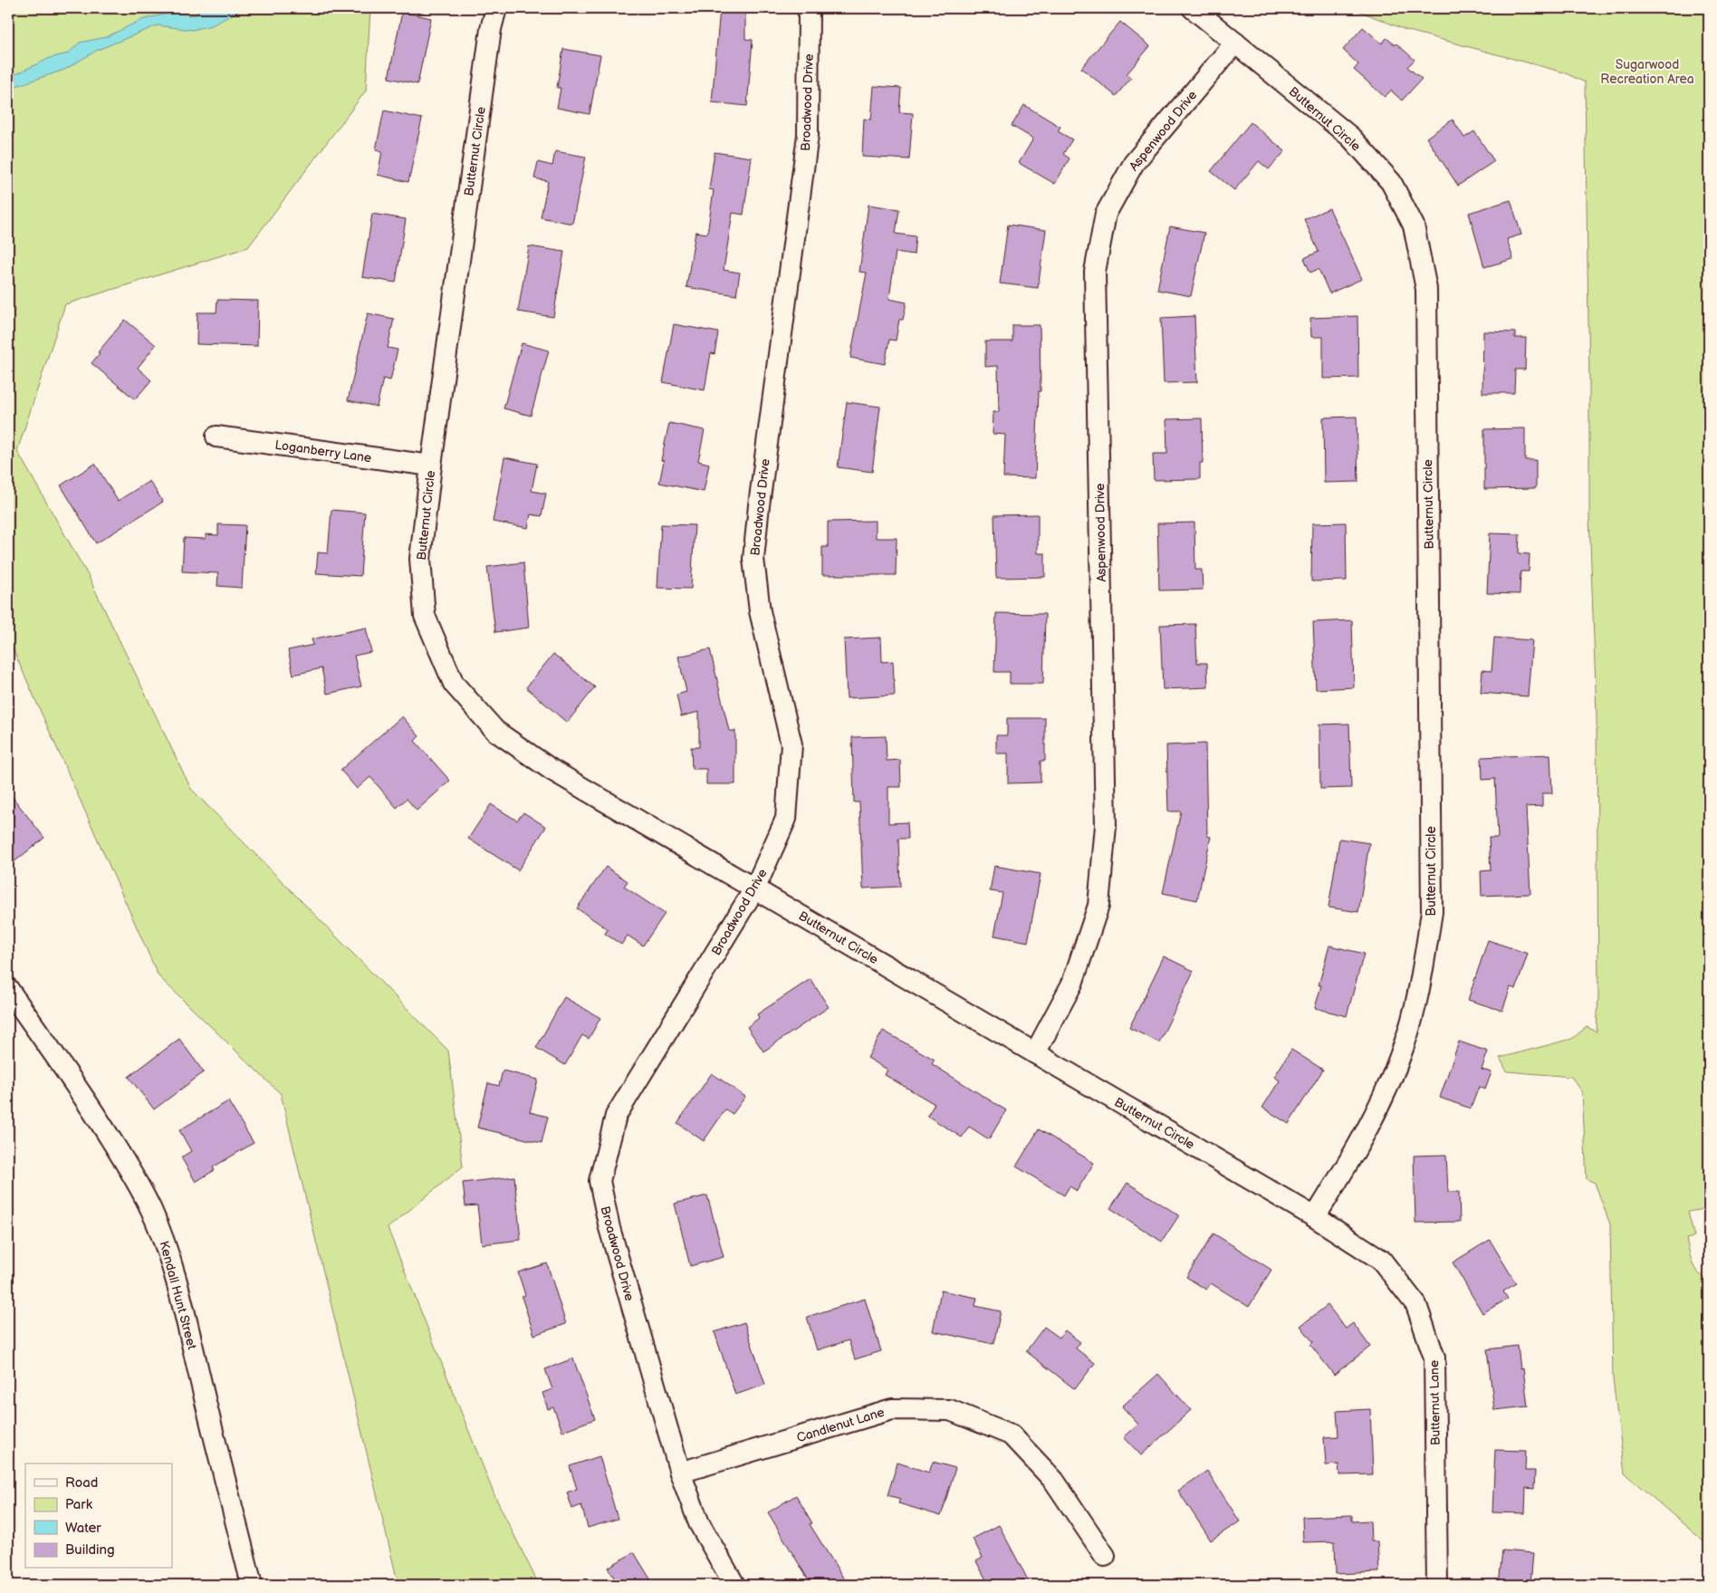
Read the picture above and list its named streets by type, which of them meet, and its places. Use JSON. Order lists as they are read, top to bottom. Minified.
{"streets":{"street":["Broadwood Drive","Butternut Circle","Aspenwood Drive","Loganberry Lane","Kendall Hunt Street","Butternut Lane","Candlenut Lane"]},"crossings":[["Broadwood Drive","Butternut Circle"],["Broadwood Drive","Candlenut Lane"],["Butternut Circle","Aspenwood Drive"],["Butternut Circle","Loganberry Lane"],["Butternut Circle","Butternut Lane"]],"parks":["Sugarwood Recreation Area"],"legend":["Road","Park","Water","Building"]}
